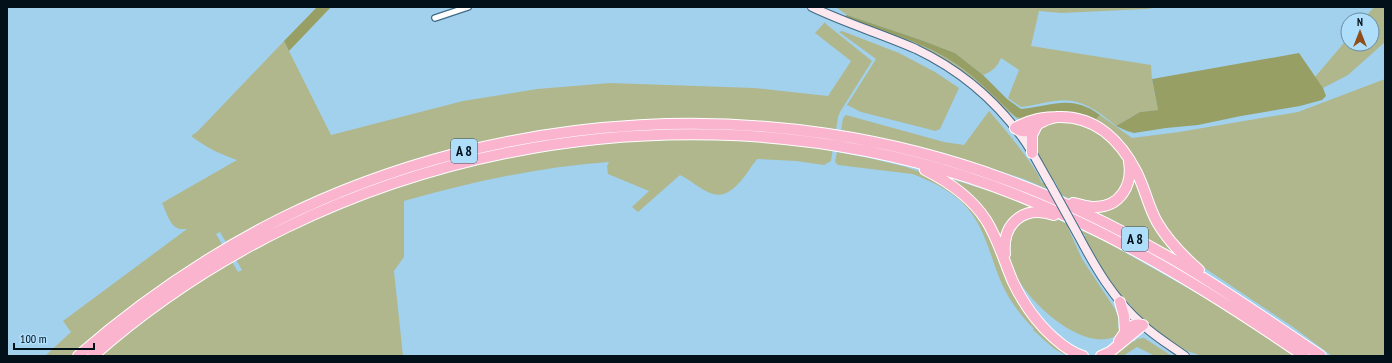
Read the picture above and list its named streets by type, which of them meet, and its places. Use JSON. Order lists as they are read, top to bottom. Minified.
{"streets":{"highway":["A 8"]},"scale_bar":"100 m","north":"top"}
